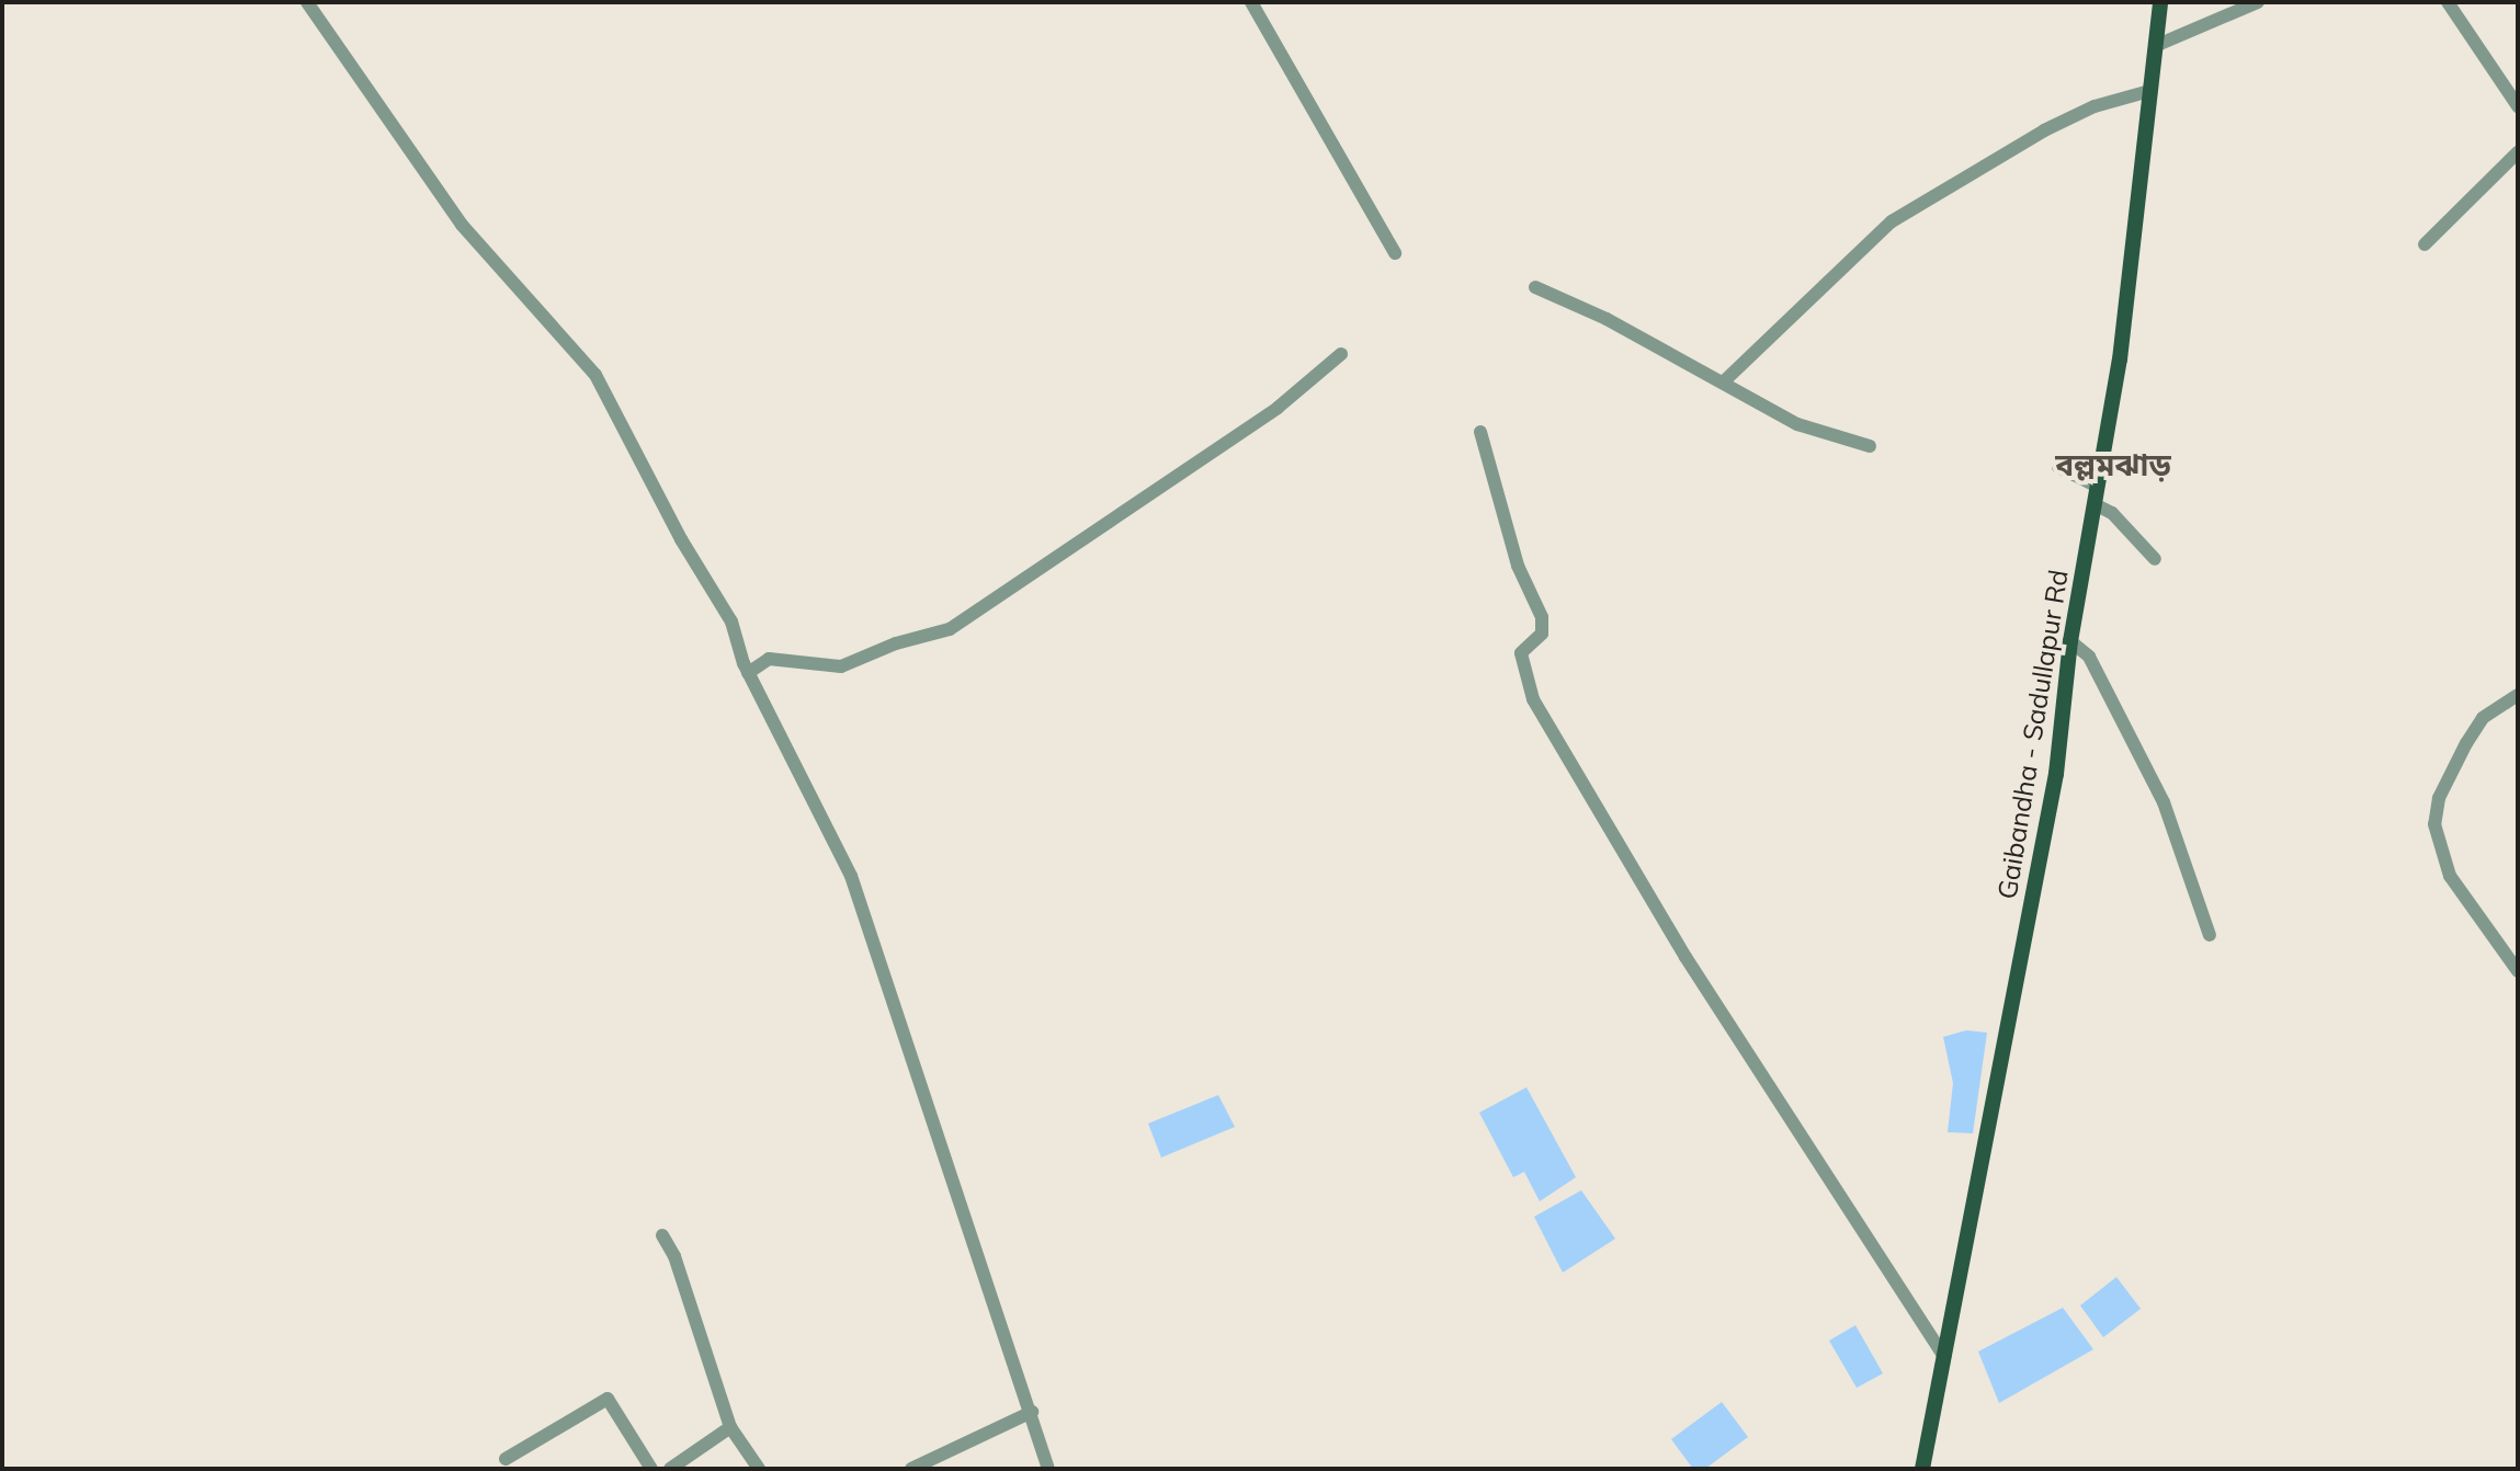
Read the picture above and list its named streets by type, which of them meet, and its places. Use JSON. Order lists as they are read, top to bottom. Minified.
{"streets":{"main road":["Gaibandha - Sadullapur Rd"]},"districts":["বল্লমঝাড়"]}
